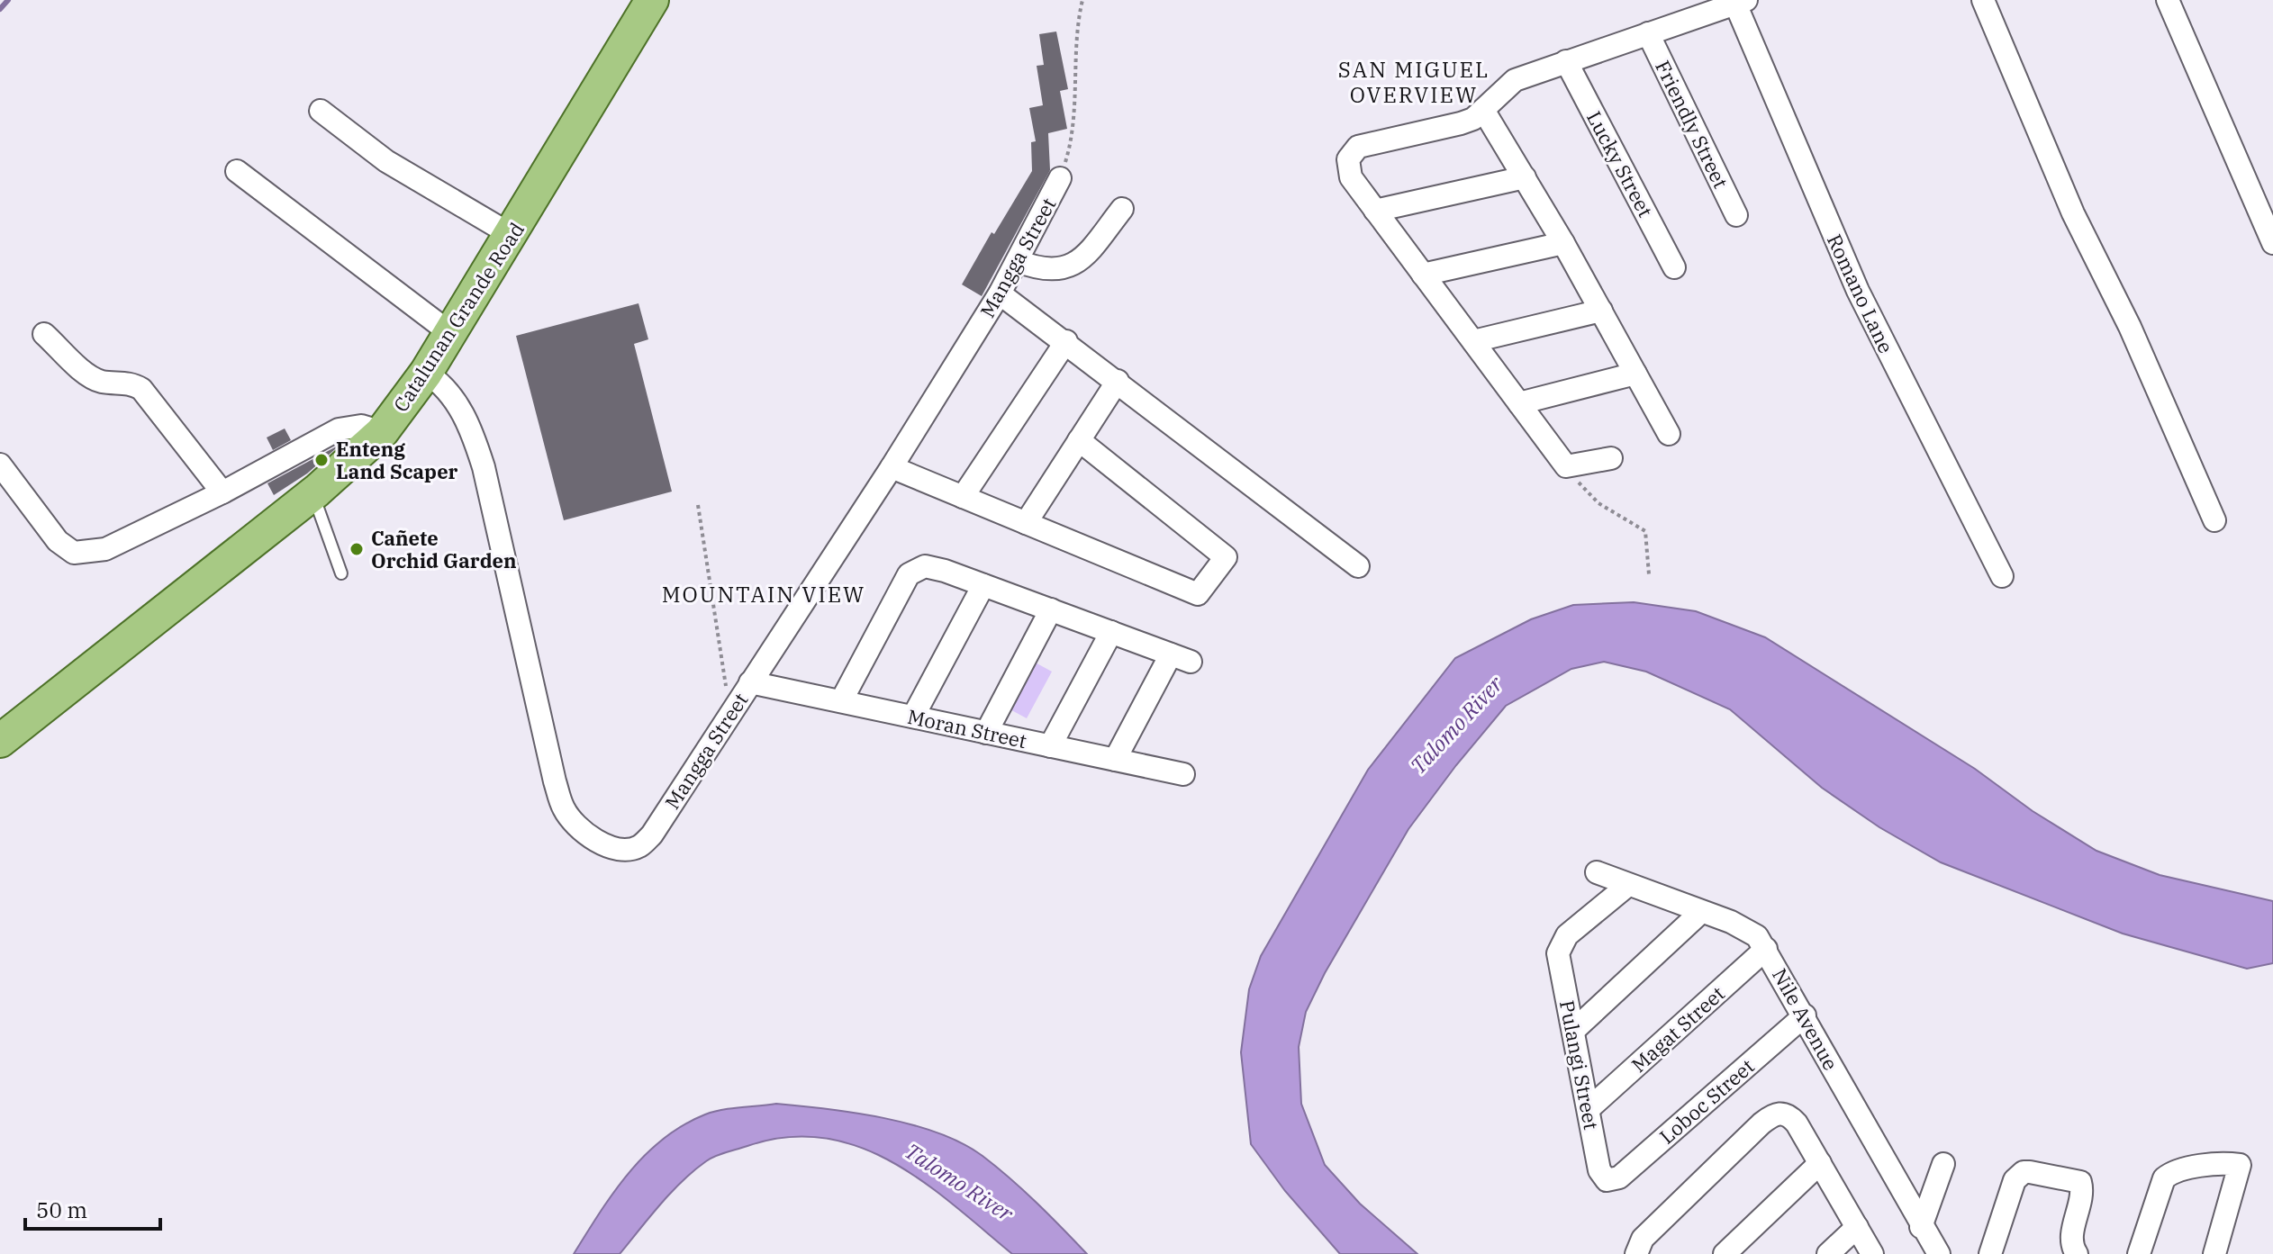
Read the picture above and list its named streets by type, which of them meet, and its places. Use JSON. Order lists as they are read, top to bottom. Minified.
{"streets":{"main road":["Catalunan Grande Road"],"street":["Friendly Street","Lucky Street","Mangga Street","Romano Lane","Moran Street","Nile Avenue","Magat Street","Pulangi Street","Loboc Street"]},"crossings":[["Mangga Street","Catalunan Grande Road"],["Mangga Street","Moran Street"],["Nile Avenue","Magat Street"],["Nile Avenue","Pulangi Street"],["Nile Avenue","Loboc Street"],["Magat Street","Pulangi Street"],["Pulangi Street","Loboc Street"]],"districts":["SAN MIGUEL OVERVIEW","MOUNTAIN VIEW"],"water":["Talomo River"],"places":["Enteng Land Scaper","Cañete Orchid Garden"],"scale_bar":"50 m"}
